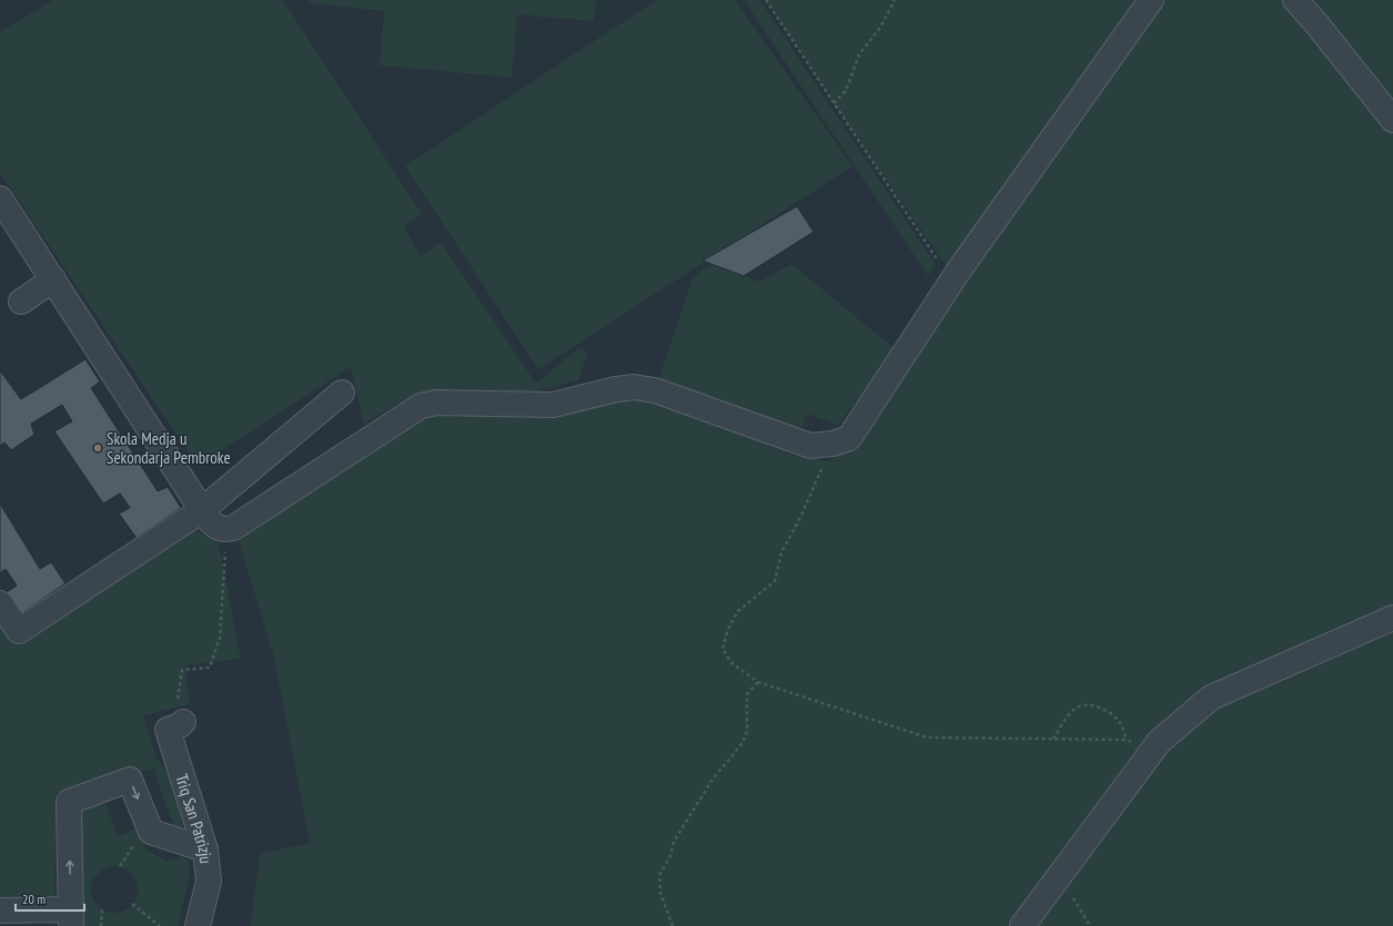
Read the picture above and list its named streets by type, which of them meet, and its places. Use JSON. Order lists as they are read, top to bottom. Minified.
{"streets":{"street":["Triq San Patrizju"]},"places":["Skola Medja u Sekondarja Pembroke"],"scale_bar":"20 m"}
